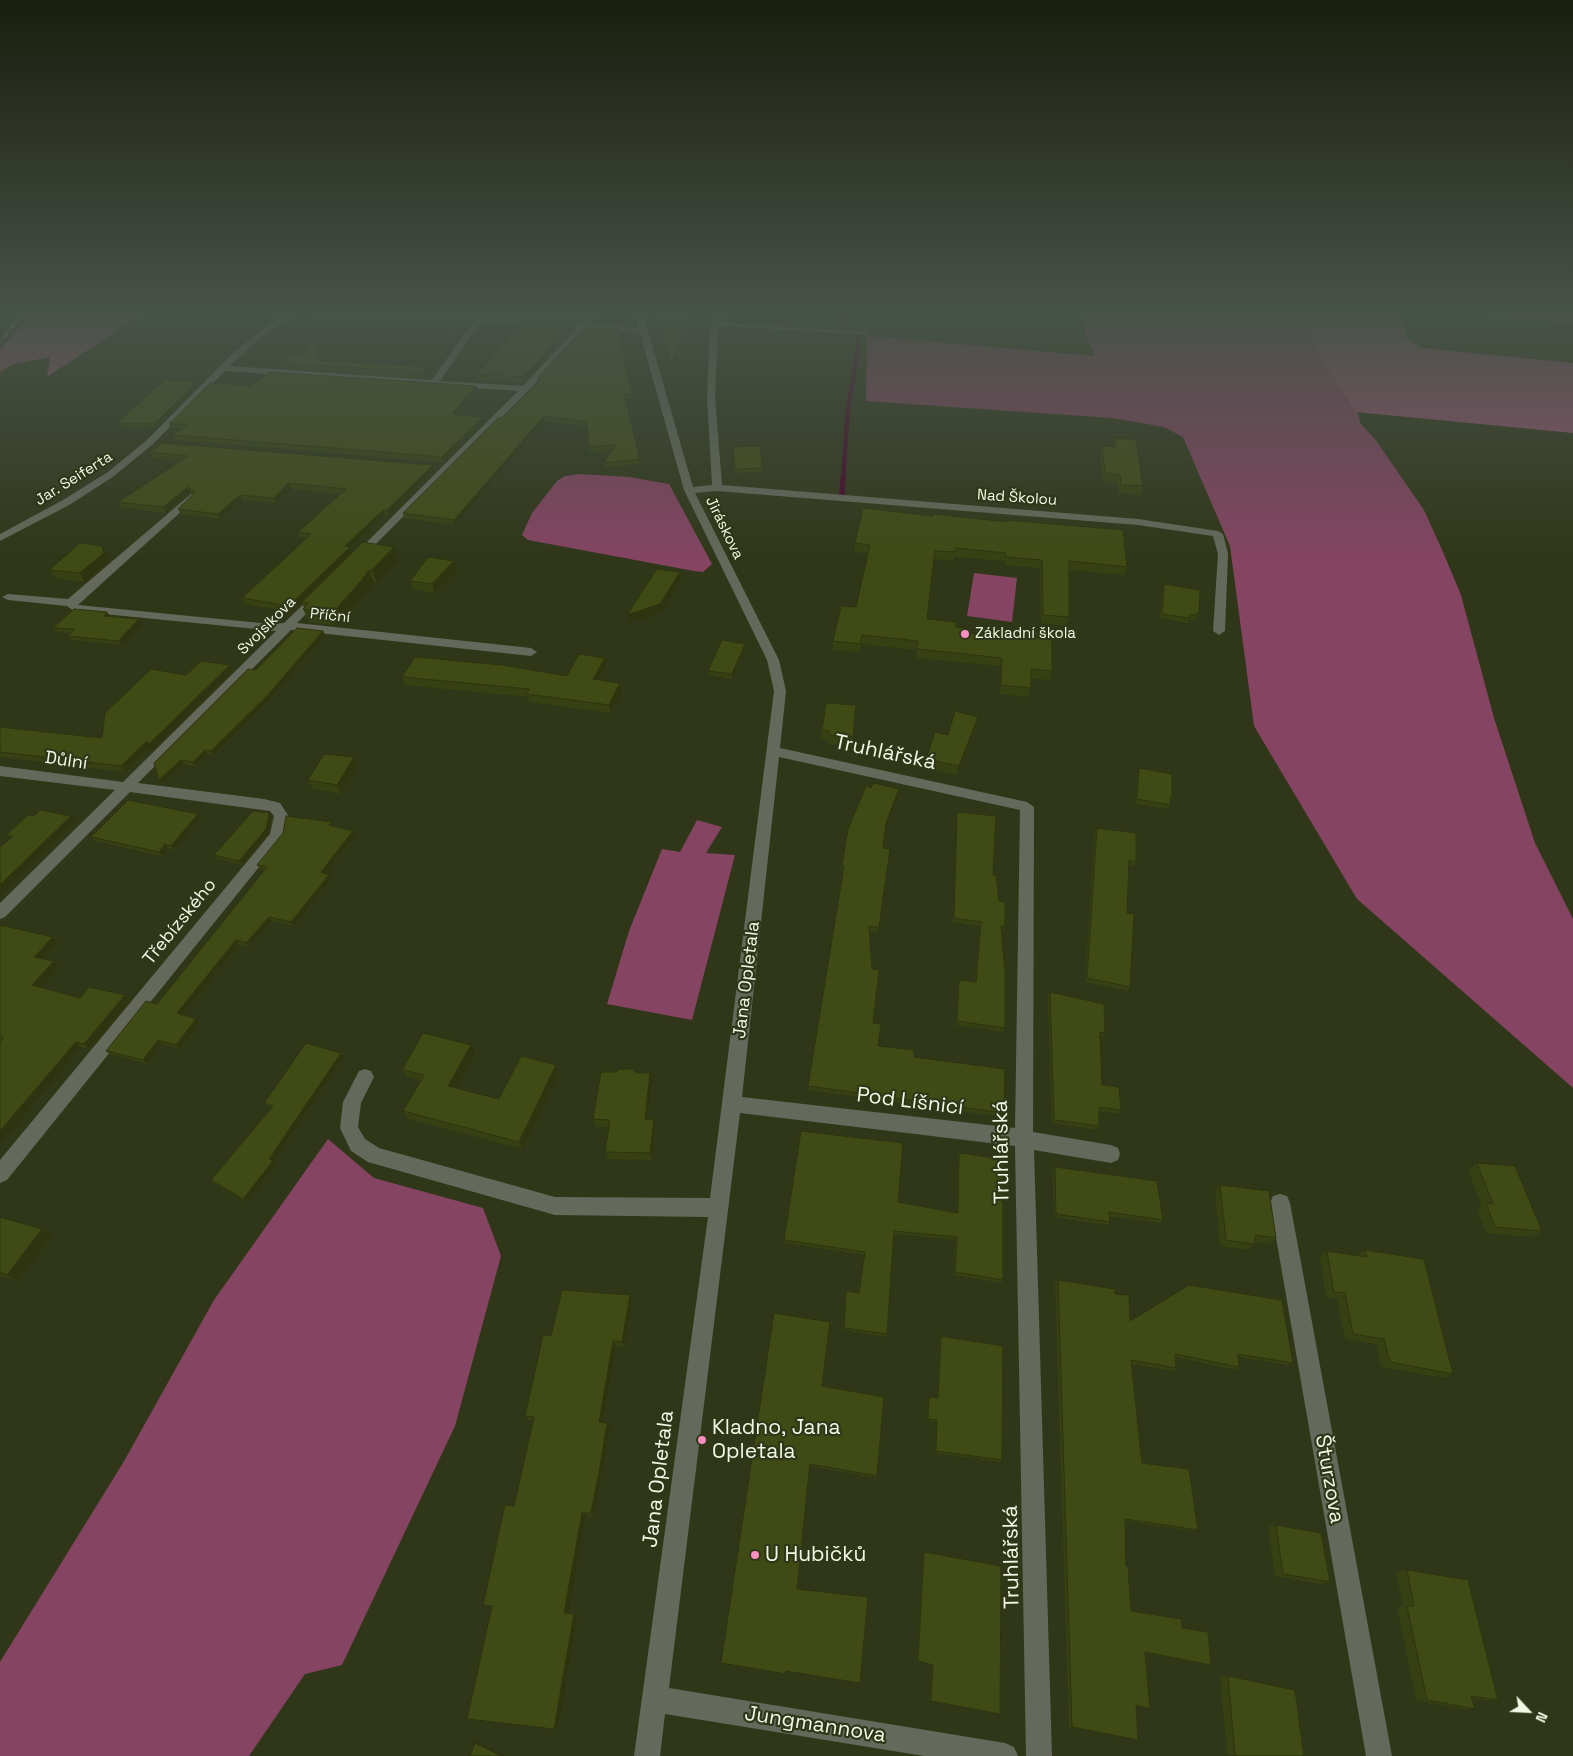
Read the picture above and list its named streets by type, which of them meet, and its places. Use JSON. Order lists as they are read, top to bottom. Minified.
{"streets":{"street":["Jar. Seiferta","Nad Školou","Jiráskova","Příční","Svojsíkova","Truhlářská","Důlní","Třebízského","Jana Opletala","Pod Líšnicí","Šturzova","Jungmannova"]},"crossings":[["Jiráskova","Truhlářská"],["Jiráskova","Jana Opletala"],["Příční","Svojsíkova"],["Svojsíkova","Důlní"],["Svojsíkova","Třebízského"],["Truhlářská","Jana Opletala"],["Truhlářská","Pod Líšnicí"],["Důlní","Třebízského"],["Jana Opletala","Pod Líšnicí"],["Jana Opletala","Jungmannova"]],"places":["Základní škola","Kladno, Jana Opletala","U Hubičků"],"north":"bottom right"}
